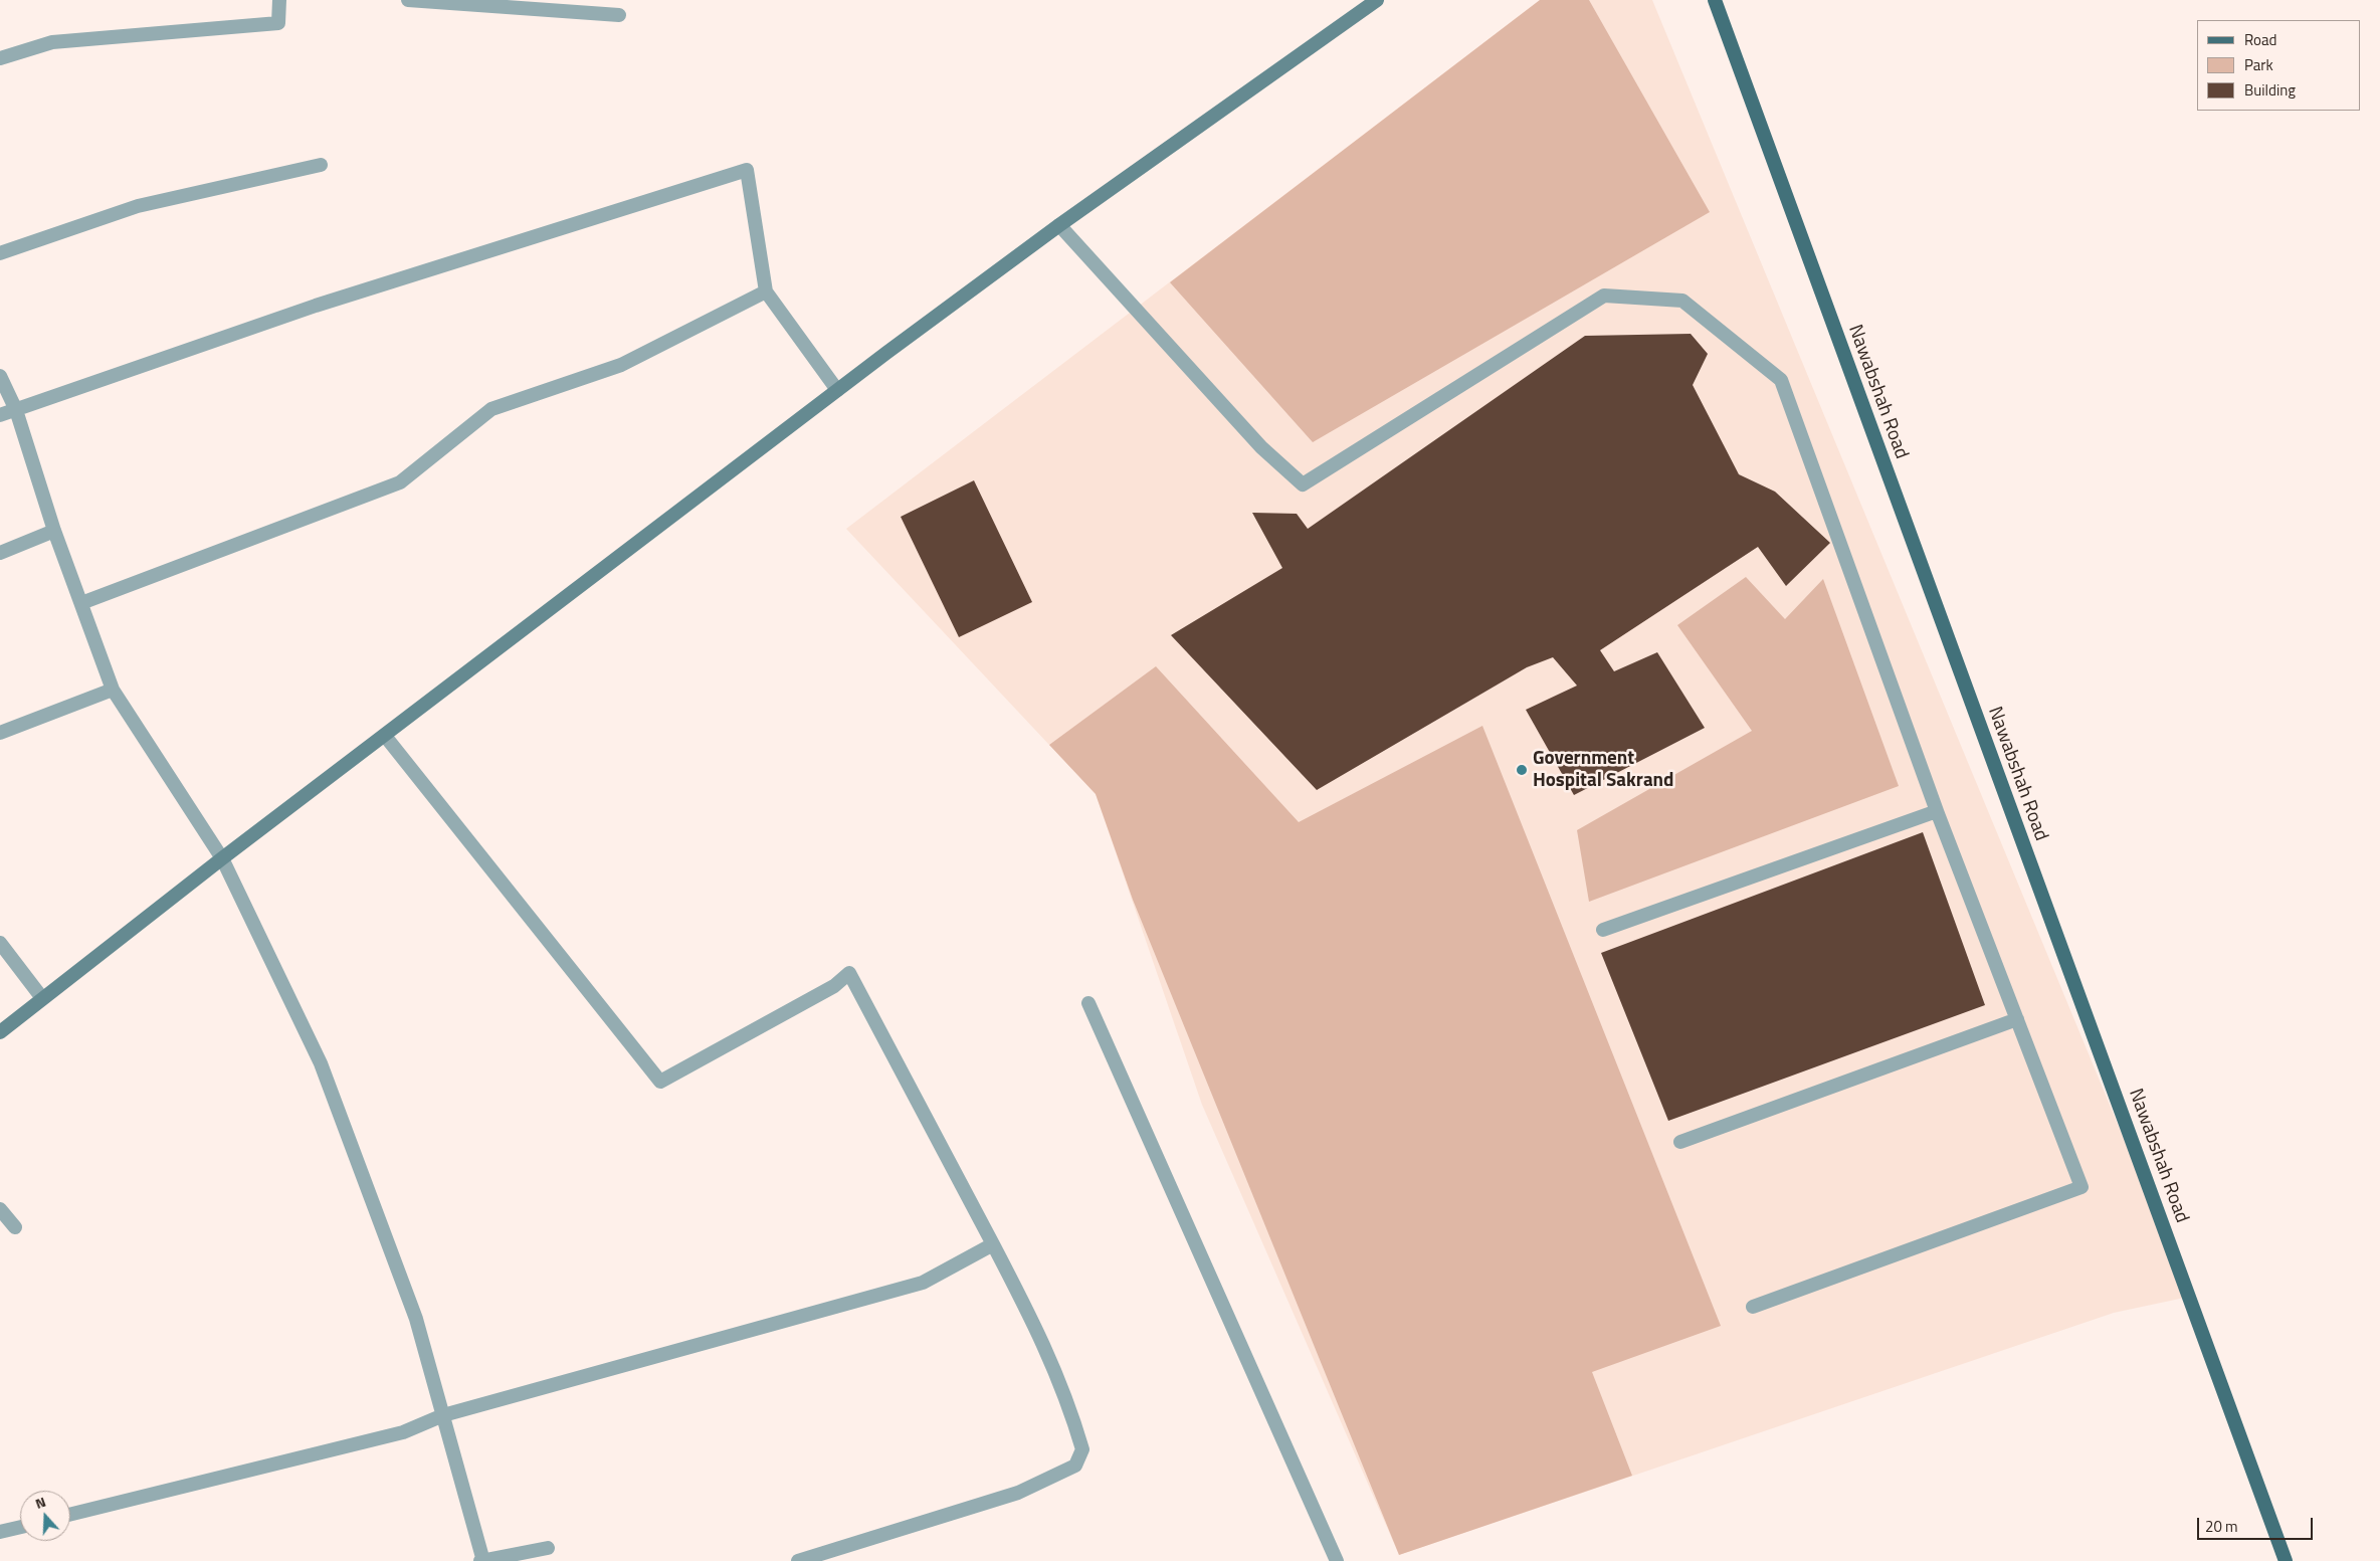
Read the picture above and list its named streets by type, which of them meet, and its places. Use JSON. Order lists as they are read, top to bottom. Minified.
{"streets":{"main road":["Nawabshah Road"]},"places":["Government Hospital Sakrand"],"legend":["Road","Park","Building"],"scale_bar":"20 m","north":"top"}
